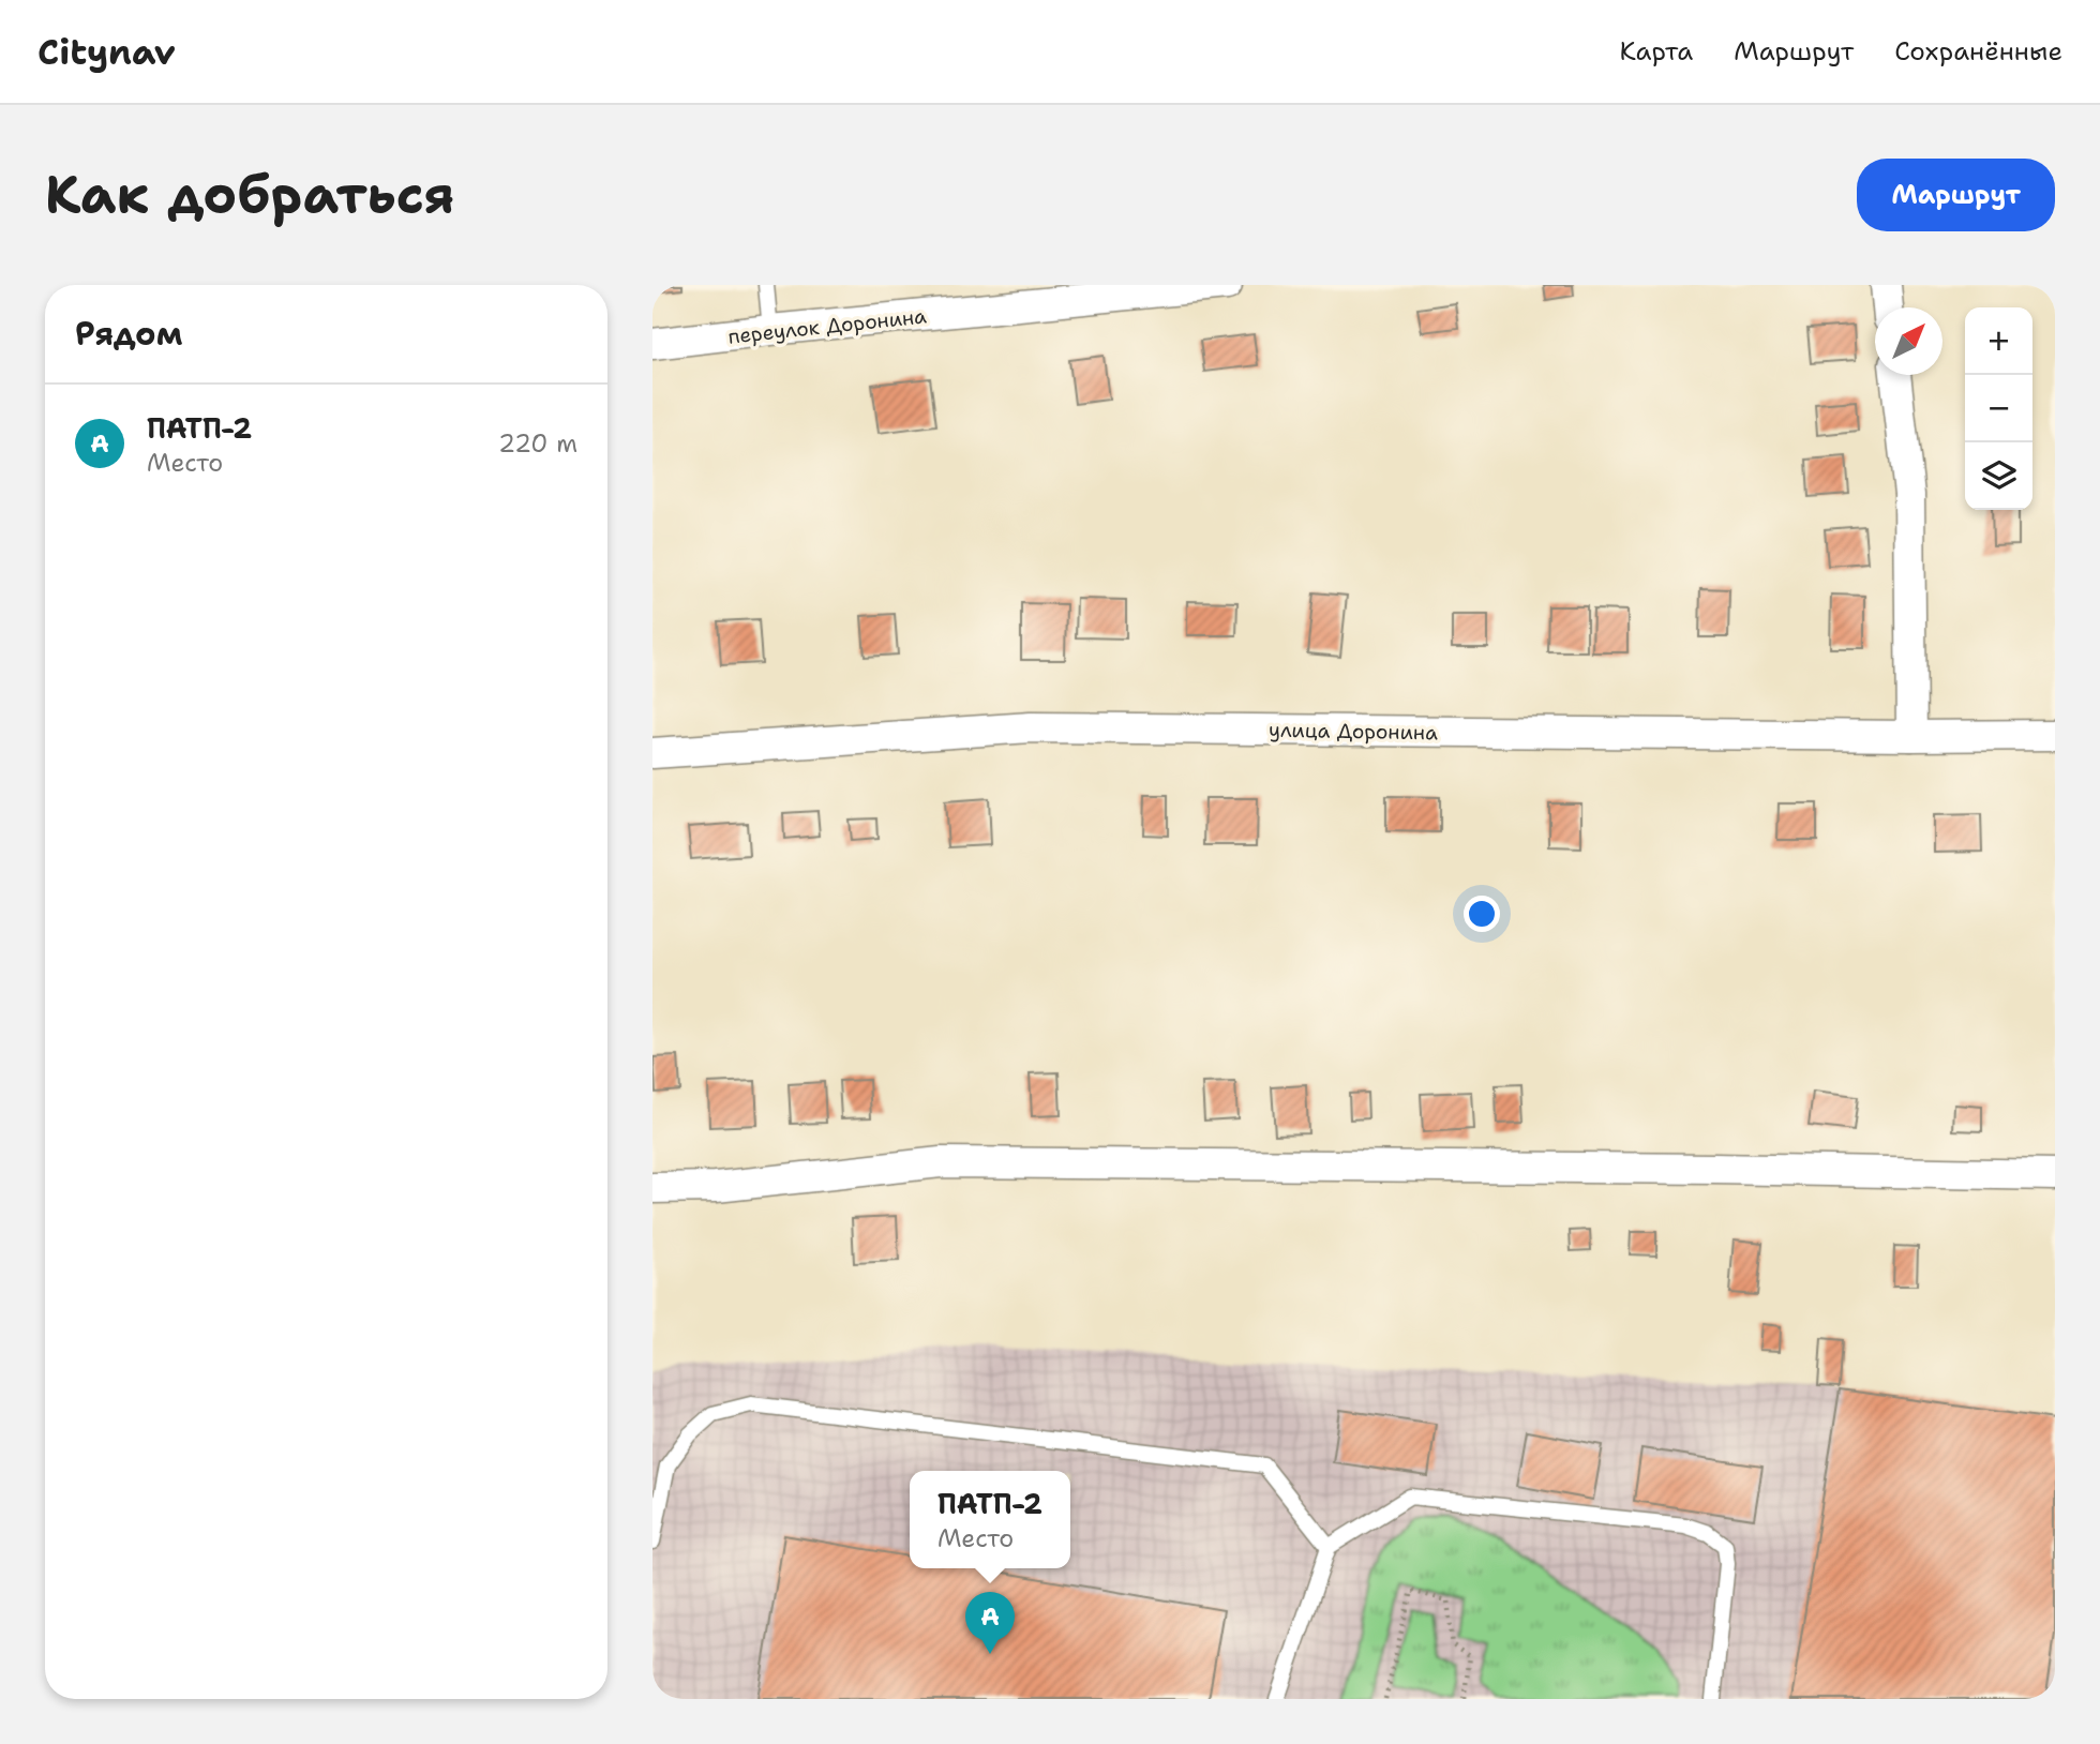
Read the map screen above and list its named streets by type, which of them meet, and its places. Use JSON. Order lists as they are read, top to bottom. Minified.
{"streets":{"street":["переулок Доронина","улица Доронина"]},"north":"top right","page":{"header":"Citynav","nav":["Карта","Маршрут","Сохранённые"],"buttons":"Маршрут","title":"Как добраться","heading":"Рядом","map_buttons":["+","−"],"list":[{"mark":"A","name":"ПАТП-2","note":"Место","value":"220 m"}],"popup":["ПАТП-2","Место"],"pins":"A"}}
